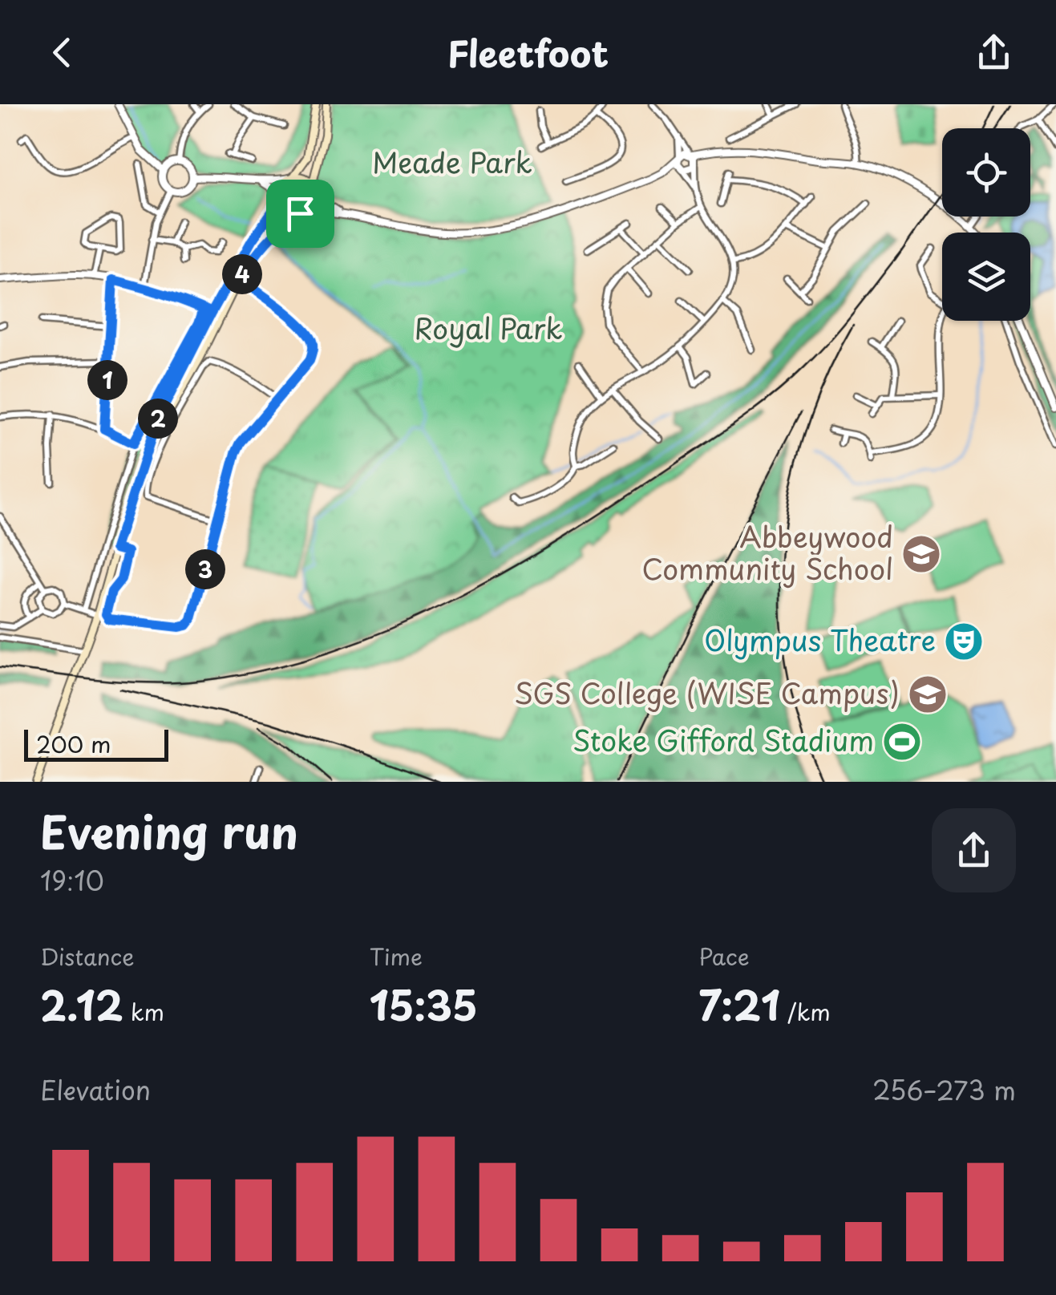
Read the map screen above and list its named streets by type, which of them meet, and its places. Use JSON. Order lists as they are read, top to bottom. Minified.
{"parks":["Meade Park","Royal Park"],"places":{"school or university":["Abbeywood Community School","SGS College (WISE Campus)"],"theatre":["Olympus Theatre"],"sports":["Stoke Gifford Stadium"]},"scale_bar":"200 m","page":{"header":"Fleetfoot","pins":["4","1","2","3"],"scale":"200 m","heading":["Evening run","19:10"],"stats":[["Distance","2.12 km"],["Time","15:35"],["Pace","7:21 /km"]],"chart":["Elevation","256–273 m"]}}
